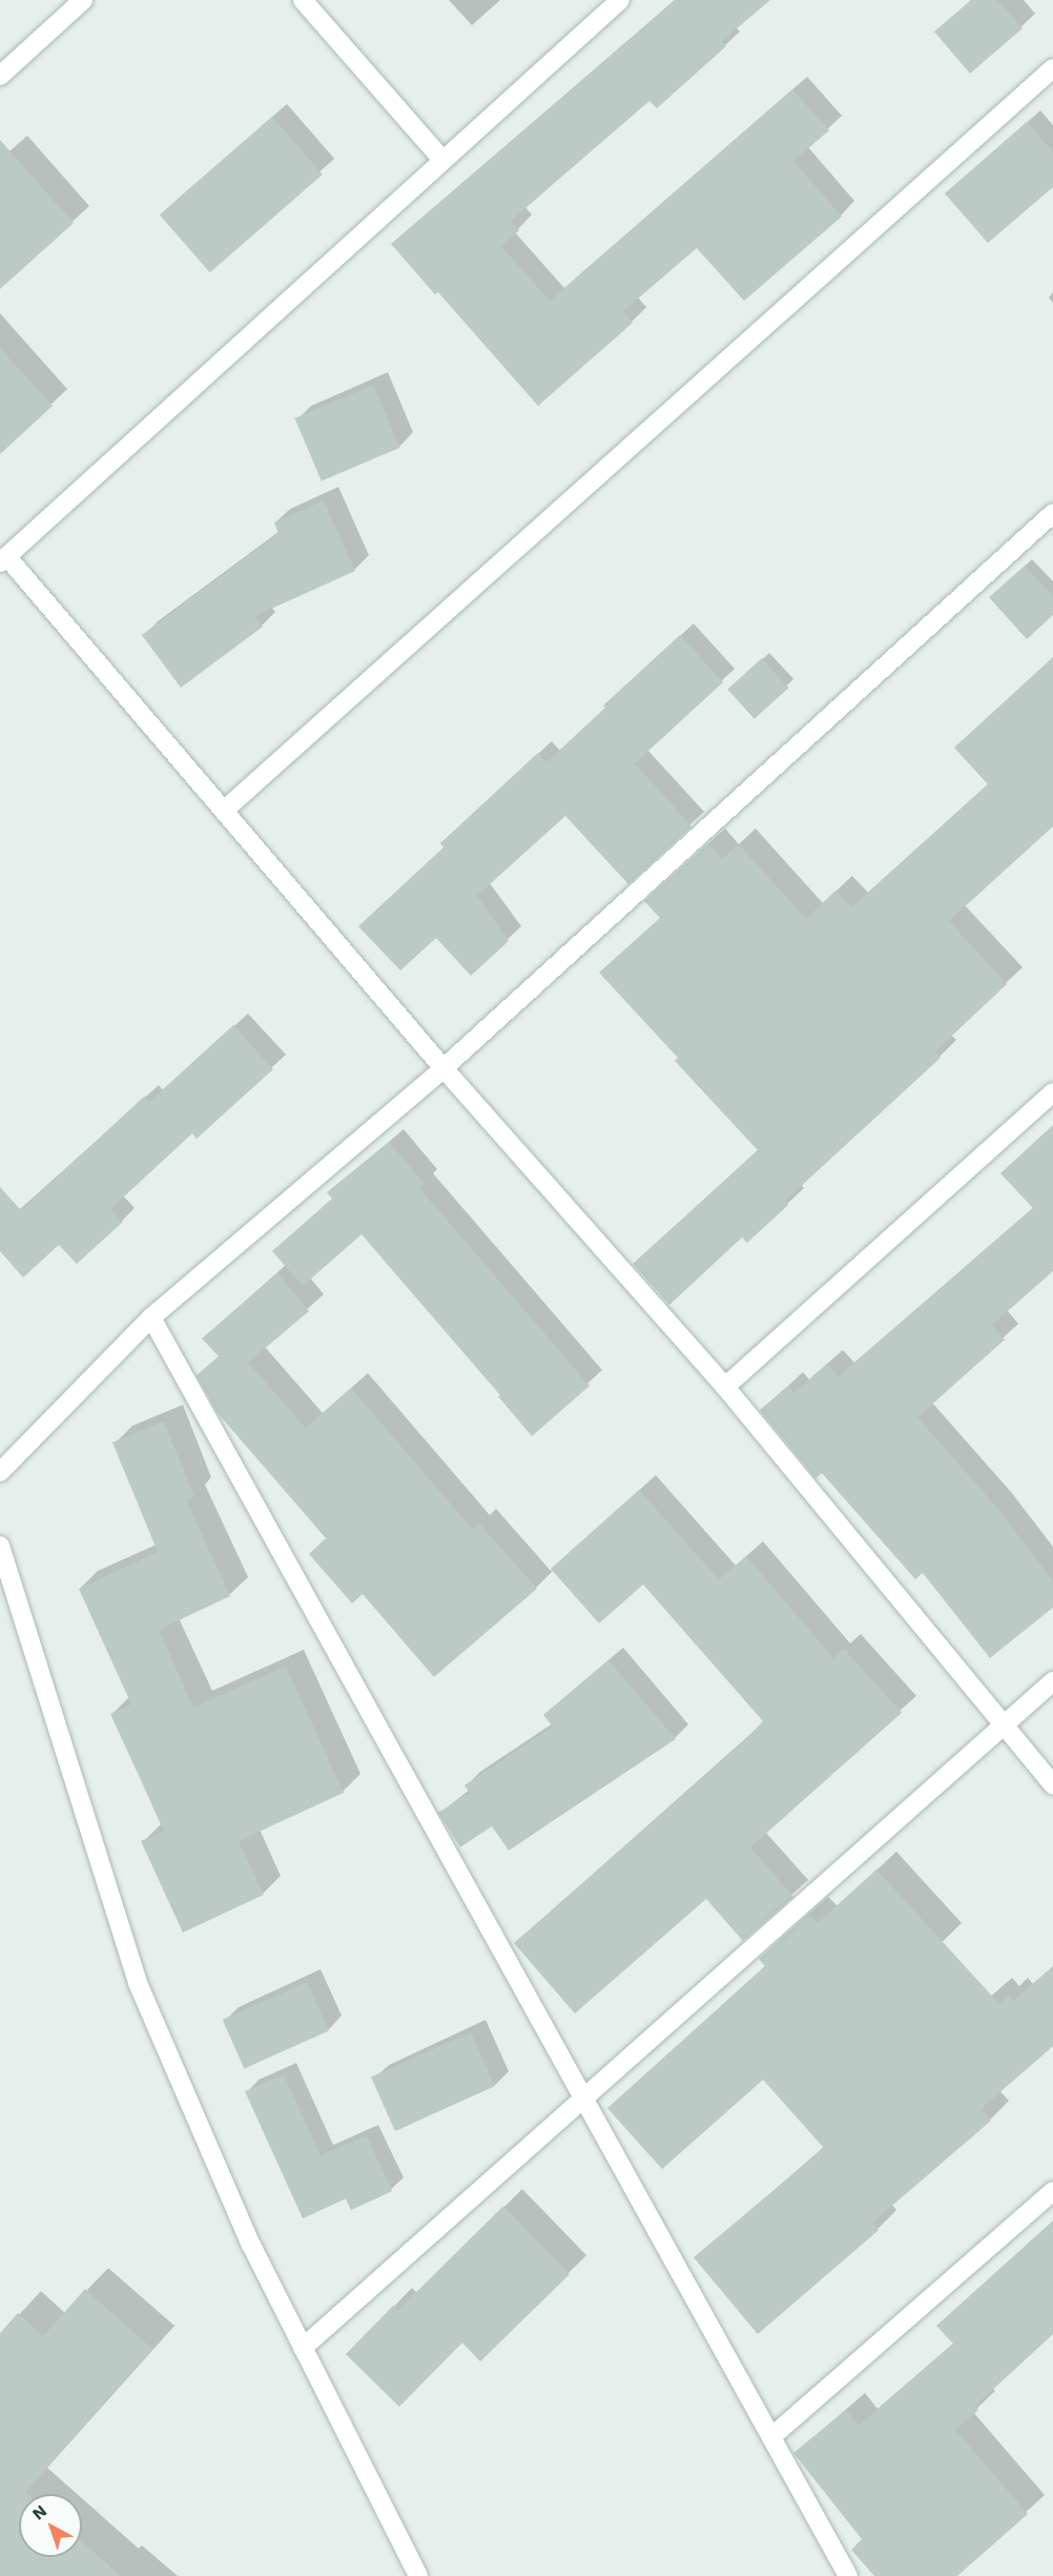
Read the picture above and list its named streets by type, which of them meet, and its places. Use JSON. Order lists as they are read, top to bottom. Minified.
{"north":"top left"}
